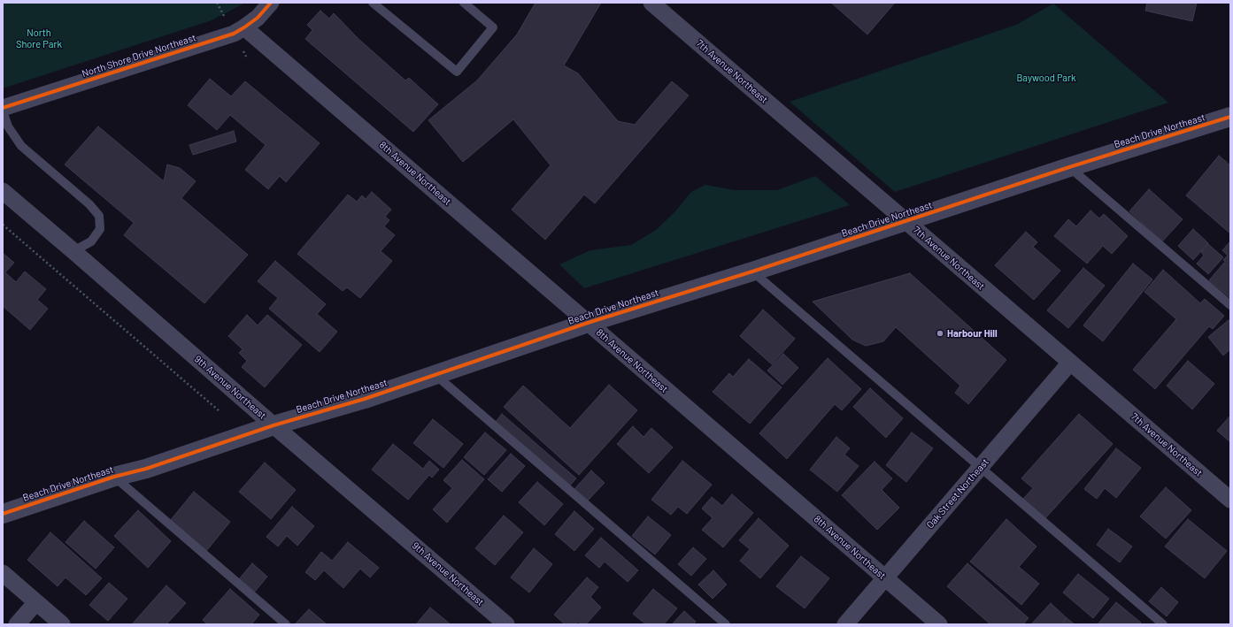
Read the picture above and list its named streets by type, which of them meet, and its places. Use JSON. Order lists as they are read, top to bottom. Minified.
{"streets":{"street":["North Shore Drive Northeast","7th Avenue Northeast","Beach Drive Northeast","8th Avenue Northeast","9th Avenue Northeast","Oak Street Northeast"]},"crossings":[["North Shore Drive Northeast","8th Avenue Northeast"],["7th Avenue Northeast","Beach Drive Northeast"],["7th Avenue Northeast","Oak Street Northeast"],["Beach Drive Northeast","8th Avenue Northeast"],["Beach Drive Northeast","9th Avenue Northeast"],["8th Avenue Northeast","Oak Street Northeast"]],"parks":["North Shore Park","Baywood Park"],"places":["Harbour Hill"]}
